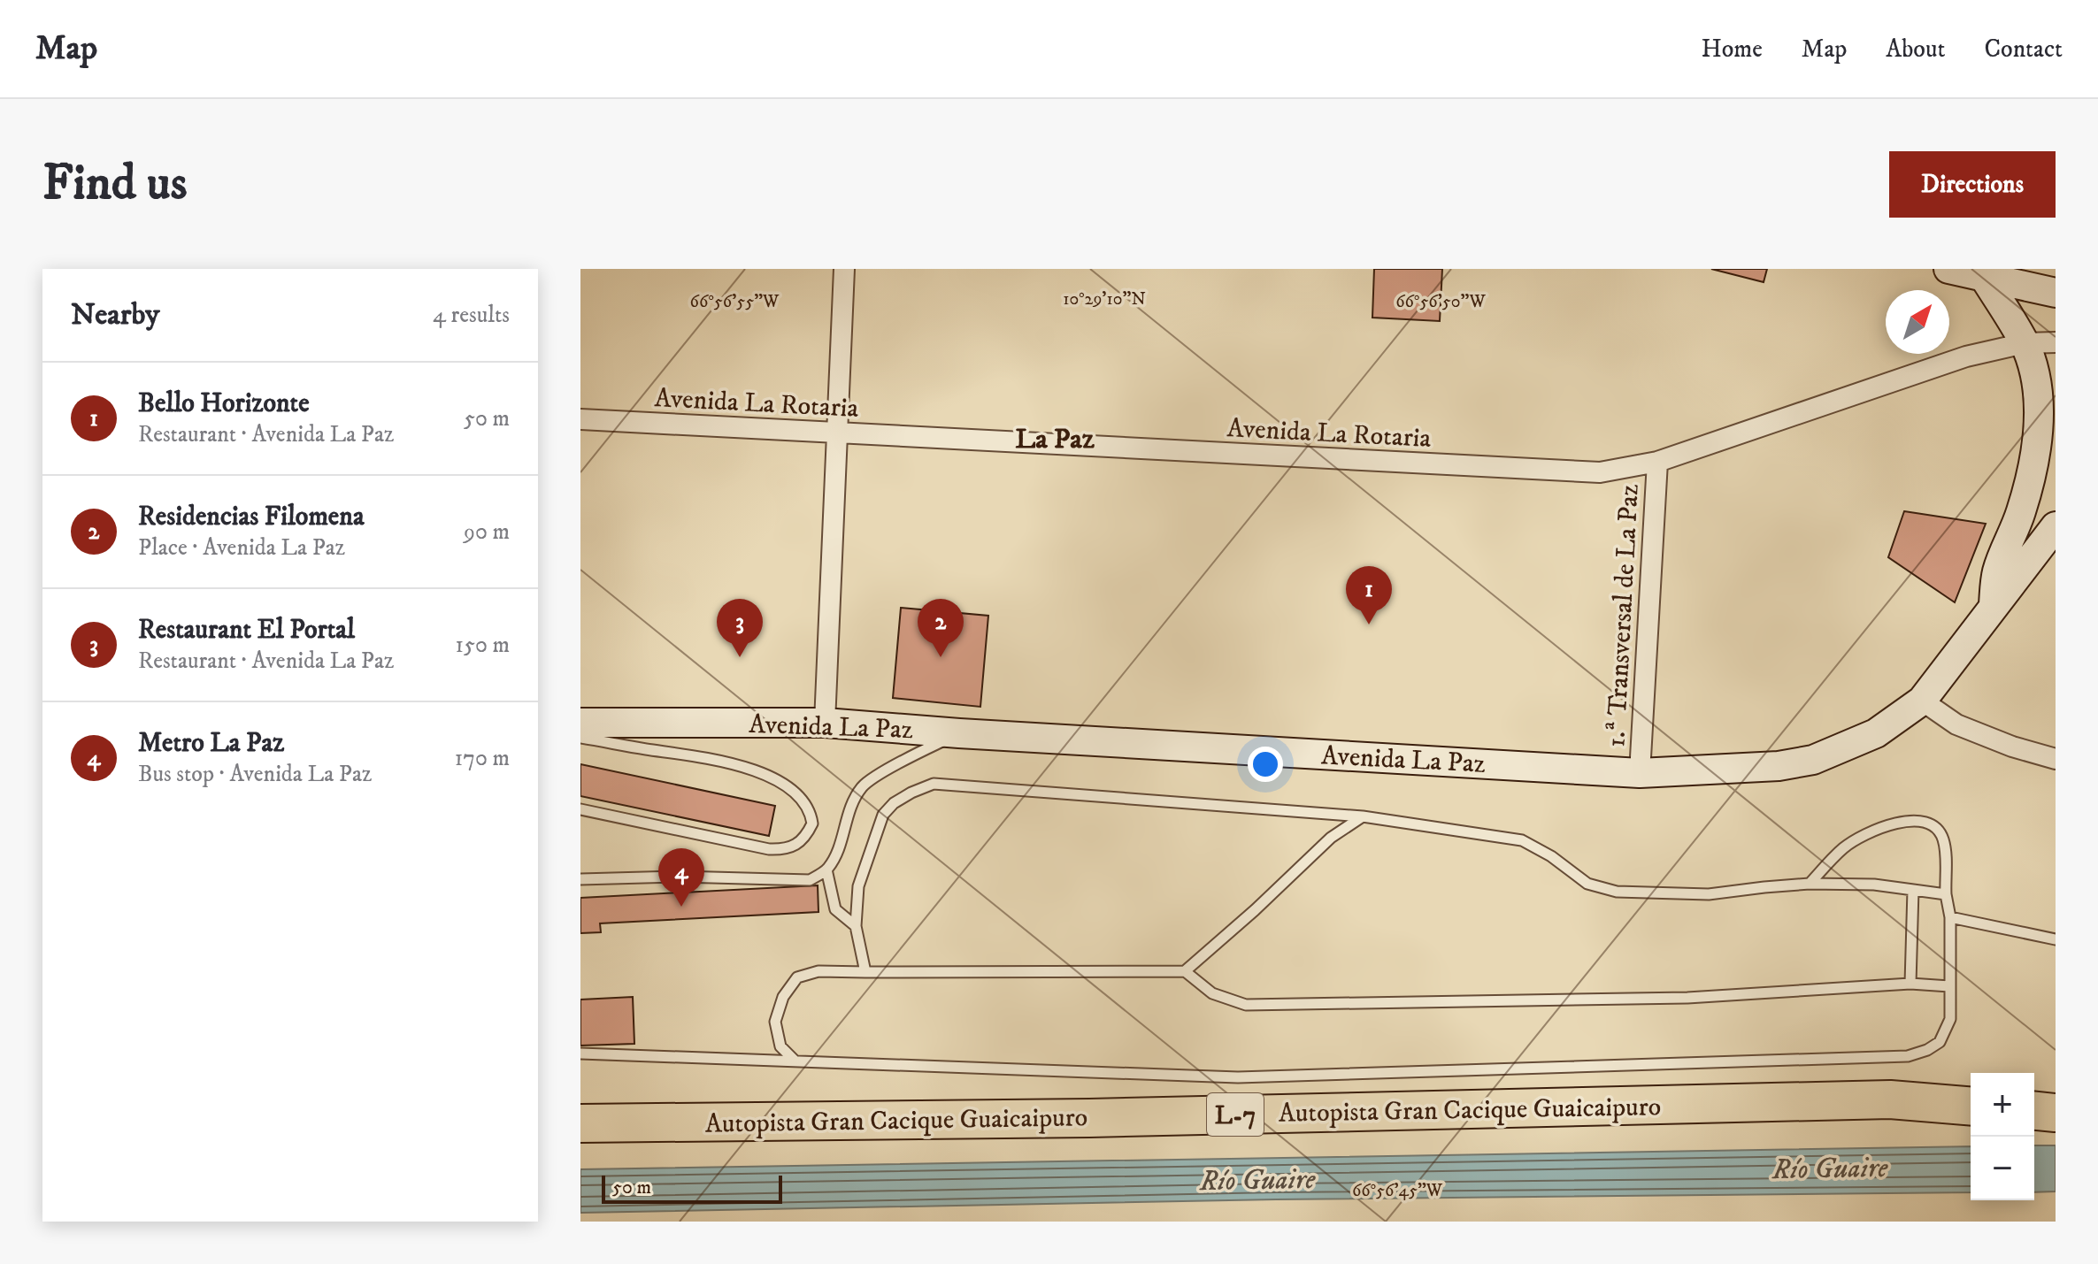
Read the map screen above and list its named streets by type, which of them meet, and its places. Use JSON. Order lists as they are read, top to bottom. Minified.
{"streets":{"highway":["Autopista Gran Cacique Guaicaipuro","L-7"],"main road":["Avenida La Paz"],"street":["Avenida La Rotaria","1.ª Transversal de La Paz"]},"crossings":[["Avenida La Rotaria","1.ª Transversal de La Paz"],["1.ª Transversal de La Paz","Avenida La Paz"]],"districts":["La Paz"],"water":["Río Guaire"],"scale_bar":"50 m","north":"top right","page":{"header":"Map","nav":["Home","Map","About","Contact"],"buttons":"Directions","title":"Find us","heading":["Nearby","4 results"],"list":[{"mark":"1","name":"Bello Horizonte","note":"Restaurant · Avenida La Paz","value":"50 m"},{"mark":"2","name":"Residencias Filomena","note":"Place · Avenida La Paz","value":"90 m"},{"mark":"3","name":"Restaurant El Portal","note":"Restaurant · Avenida La Paz","value":"150 m"},{"mark":"4","name":"Metro La Paz","note":"Bus stop · Avenida La Paz","value":"170 m"}],"pins":["1","2","3","4"],"map_buttons":["+","−"],"scale":"50 m"},"coordinates":["10°29'10\"N","66°56'55\"W","66°56'50\"W","66°56'45\"W"]}
